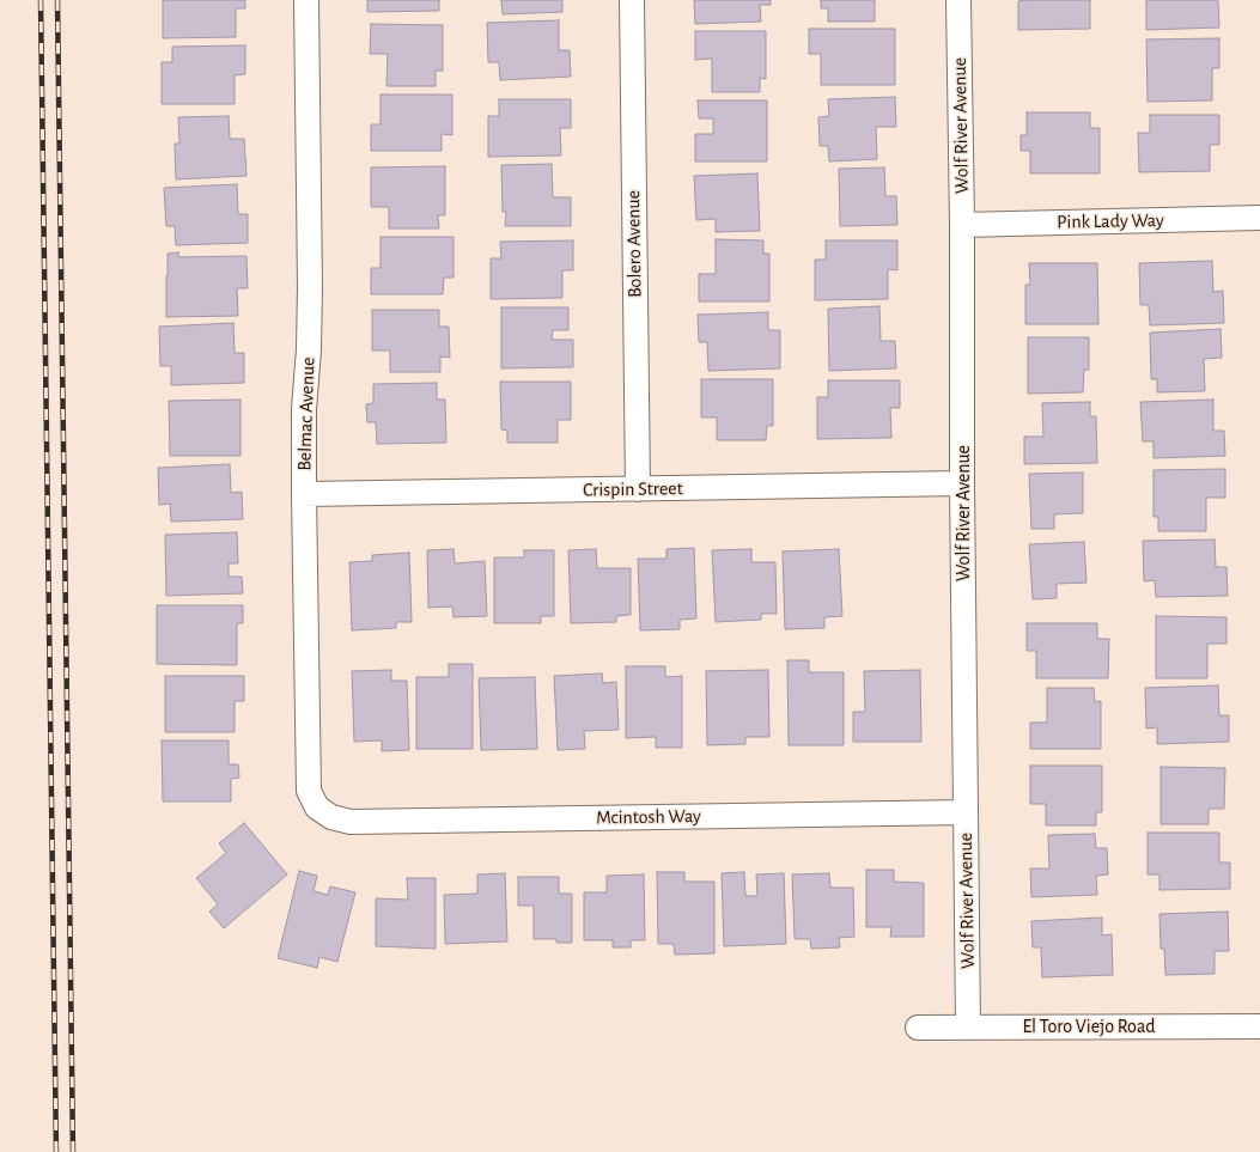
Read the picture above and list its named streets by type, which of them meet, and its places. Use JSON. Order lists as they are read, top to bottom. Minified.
{"streets":{"street":["Wolf River Avenue","Pink Lady Way","Bolero Avenue","Belmac Avenue","Crispin Street","Mcintosh Way","El Toro Viejo Road"]},"crossings":[["Wolf River Avenue","Pink Lady Way"],["Wolf River Avenue","Crispin Street"],["Wolf River Avenue","Mcintosh Way"],["Wolf River Avenue","El Toro Viejo Road"],["Bolero Avenue","Crispin Street"],["Belmac Avenue","Crispin Street"],["Belmac Avenue","Mcintosh Way"]]}
